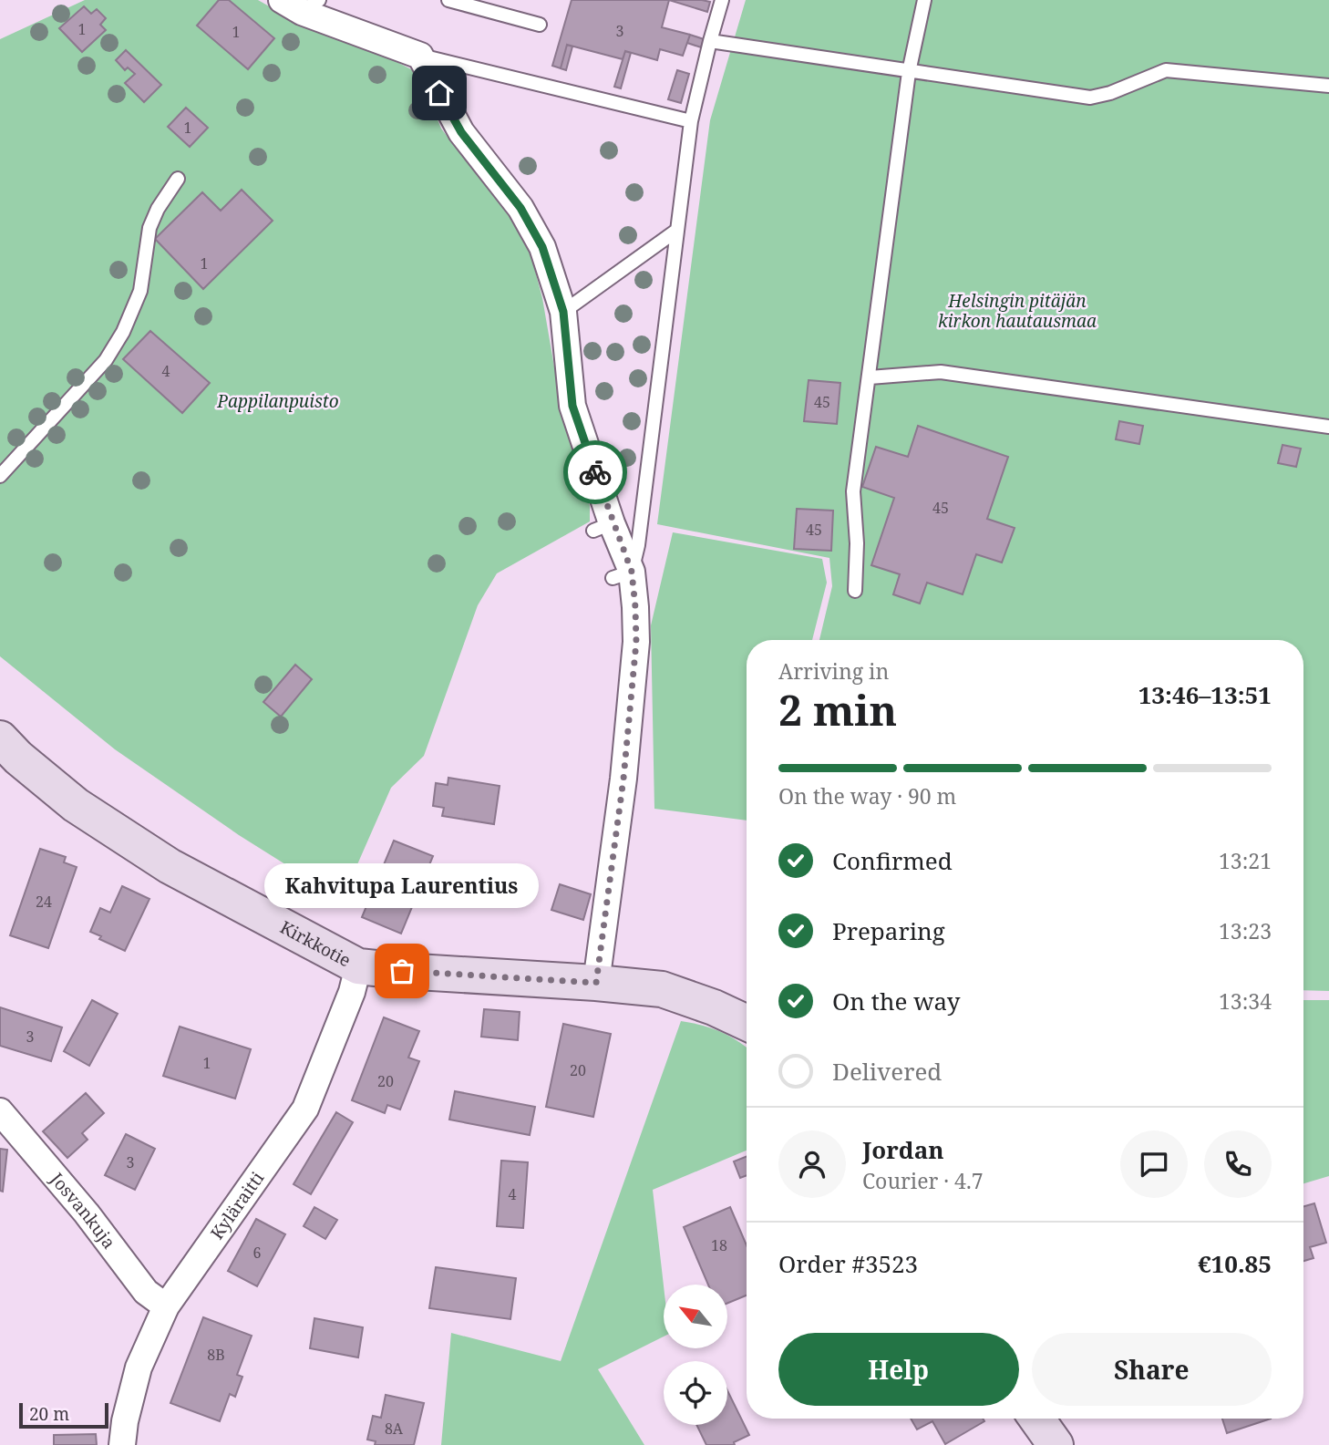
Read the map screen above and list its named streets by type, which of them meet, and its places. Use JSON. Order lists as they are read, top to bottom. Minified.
{"streets":{"street":["Kirkkotie","Kyläraitti","Josvankuja"]},"crossings":[["Kirkkotie","Kyläraitti"],["Kyläraitti","Josvankuja"]],"parks":["Helsingin pitäjän kirkon hautausmaa","Pappilanpuisto"],"places":["Kahvitupa Laurentius"],"house_numbers":["1","3","1","1","1","4","45","45","45","24","3","1","20","20","3","4","18","6","8B","8A"],"scale_bar":"20 m","north":"top left","page":{"heading":["2 min","Arriving in","13:46–13:51"],"panel":["Jordan","Courier · 4.7","Order #3523","€10.85"],"bar":"On the way · 90 m","list":[["Confirmed","13:21"],["Preparing","13:23"],["On the way","13:34"],"Delivered"],"bubble":"Kahvitupa Laurentius","buttons":["Help","Share"],"scale":"20 m"}}
